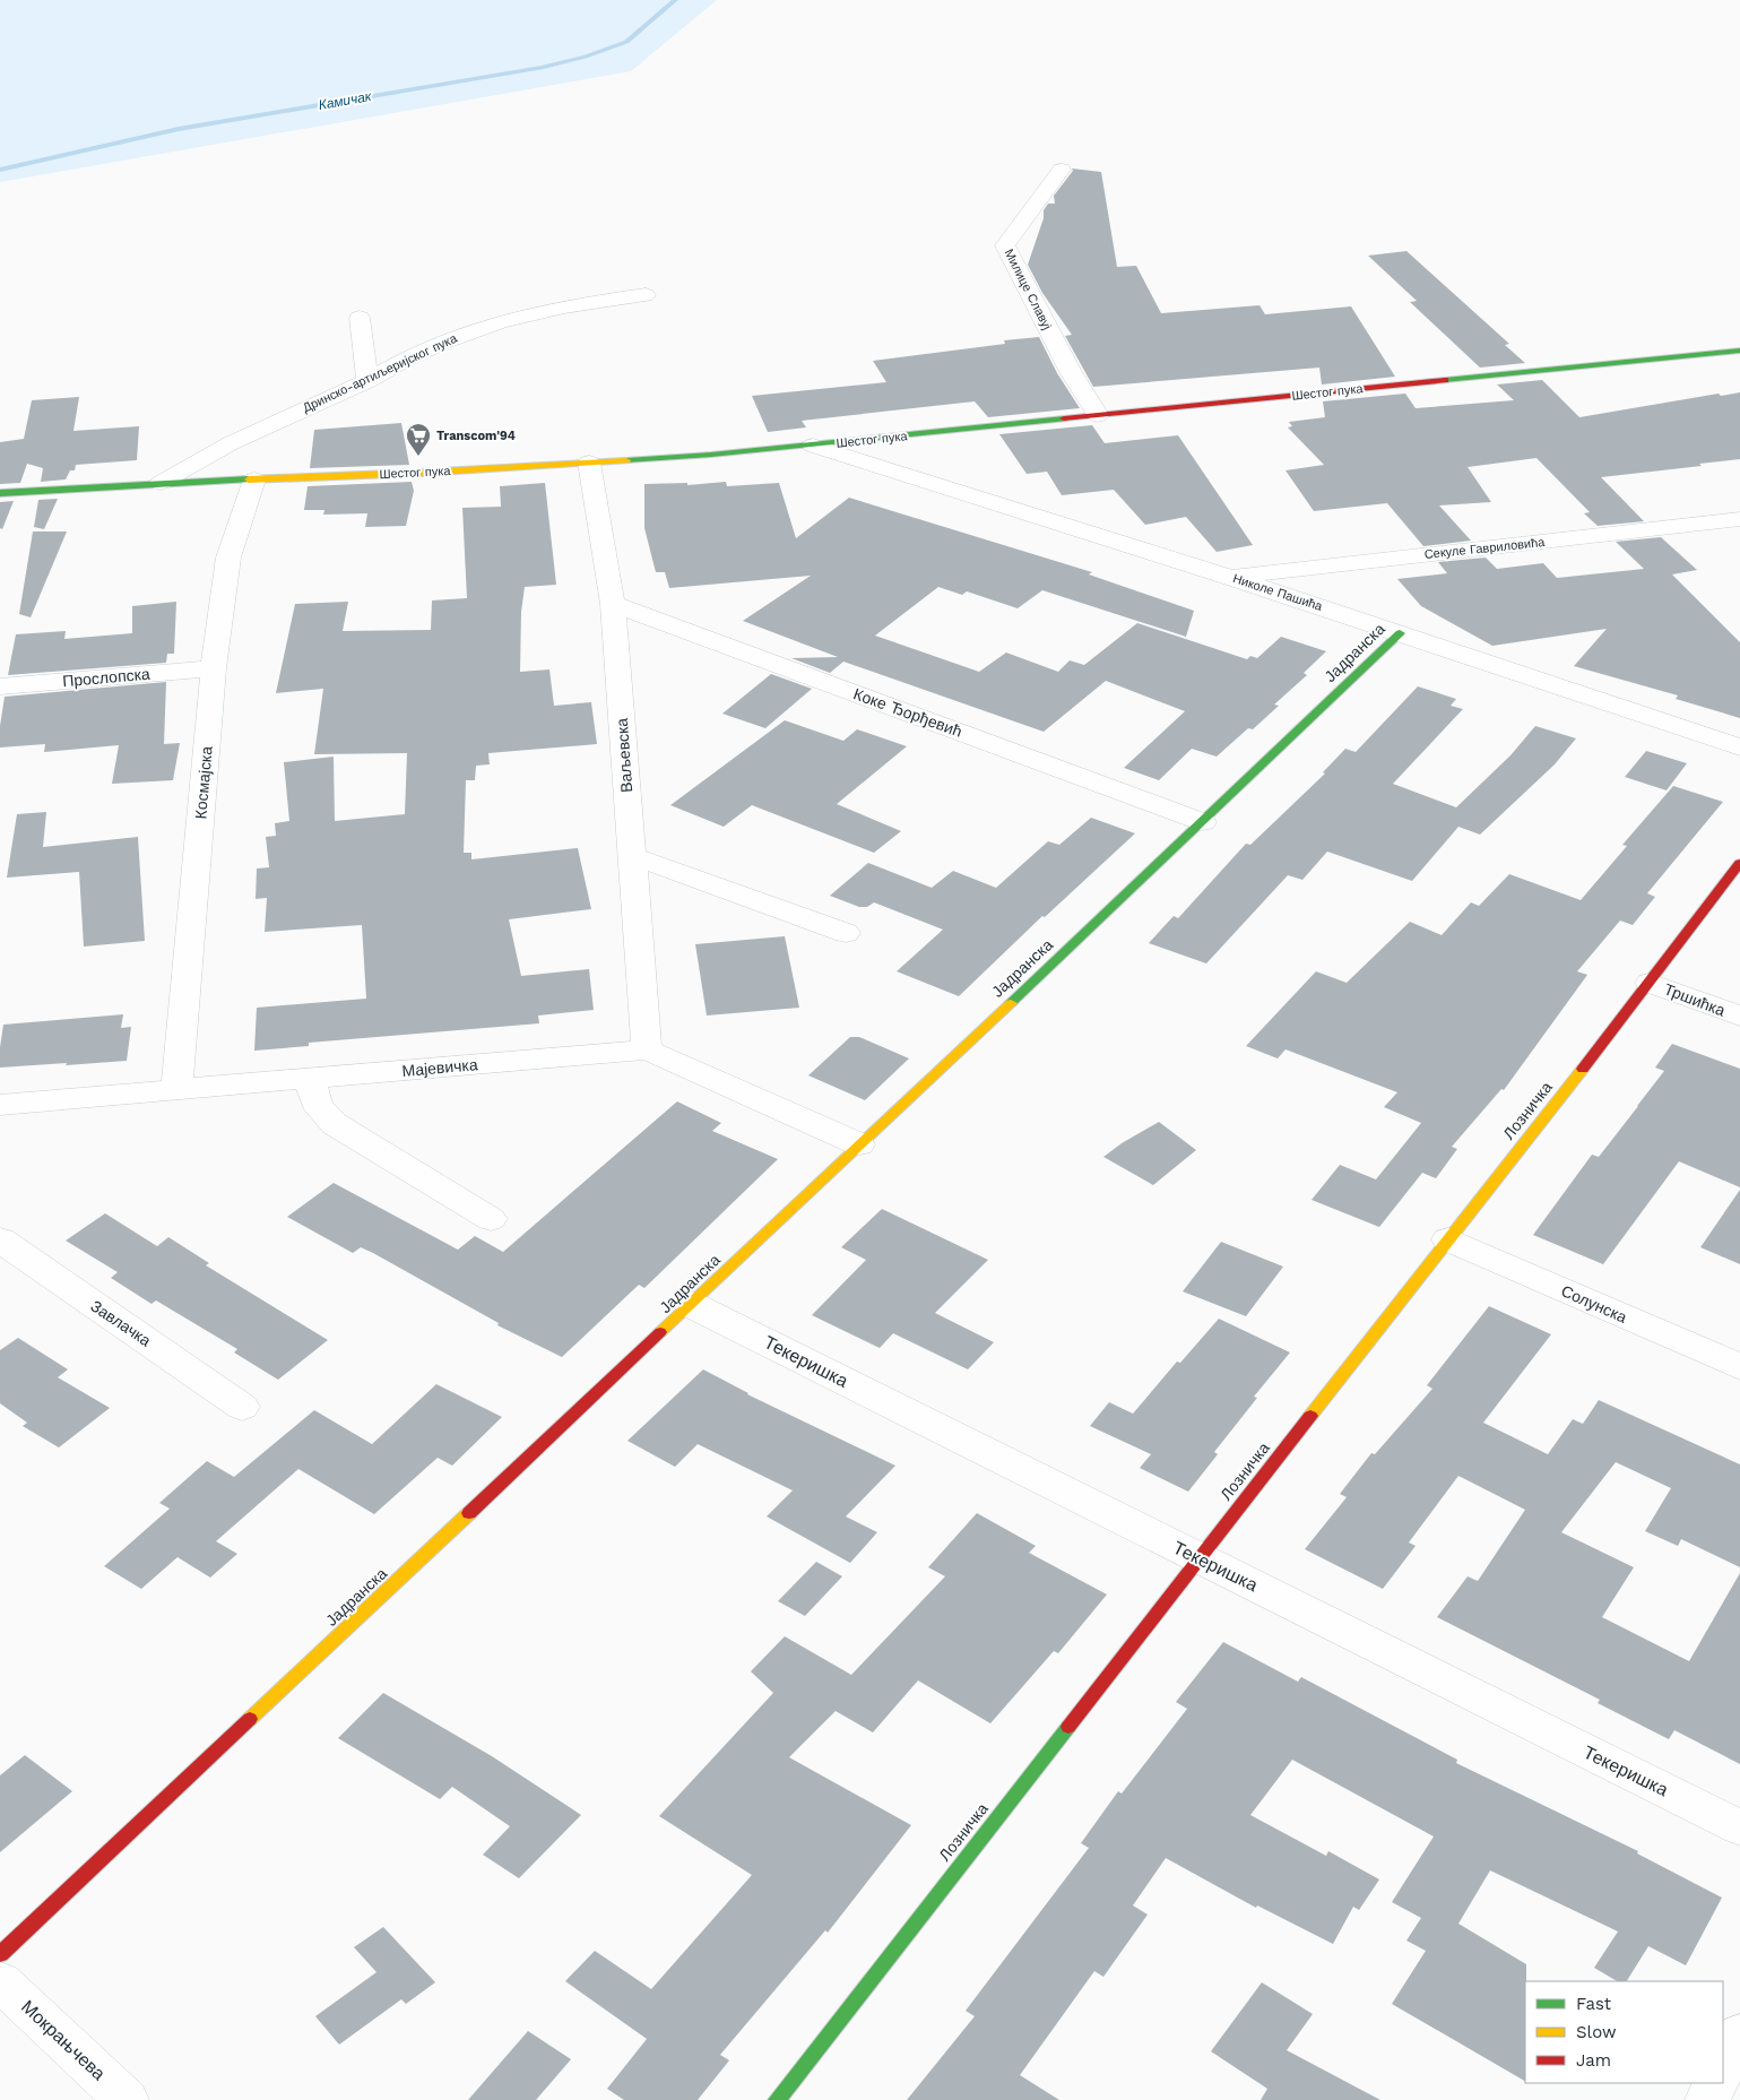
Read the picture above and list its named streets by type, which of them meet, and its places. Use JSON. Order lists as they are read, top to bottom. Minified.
{"streets":{"street":["Милице Славуј","Дринско-артиљеријског пука","Шестог пука","Секуле Гавриловића","Николе Пашића","Јадранска","Прослопска","Коке Ђорђевић","Ваљевска","Космајска","Тршићка","Мајевичка","Лозничка","Солунска","Завлачка","Текеришка","Мокрањчева"]},"crossings":[["Милице Славуј","Шестог пука"],["Дринско-артиљеријског пука","Шестог пука"],["Шестог пука","Николе Пашића"],["Шестог пука","Ваљевска"],["Шестог пука","Космајска"],["Секуле Гавриловића","Николе Пашића"],["Николе Пашића","Јадранска"],["Јадранска","Коке Ђорђевић"],["Јадранска","Мајевичка"],["Јадранска","Текеришка"],["Прослопска","Космајска"],["Коке Ђорђевић","Ваљевска"],["Ваљевска","Мајевичка"],["Космајска","Мајевичка"],["Тршићка","Лозничка"],["Лозничка","Солунска"],["Лозничка","Текеришка"]],"water":["Камичак"],"places":{"supermarket":["Transcom'94"]},"legend":["Fast","Slow","Jam"]}
